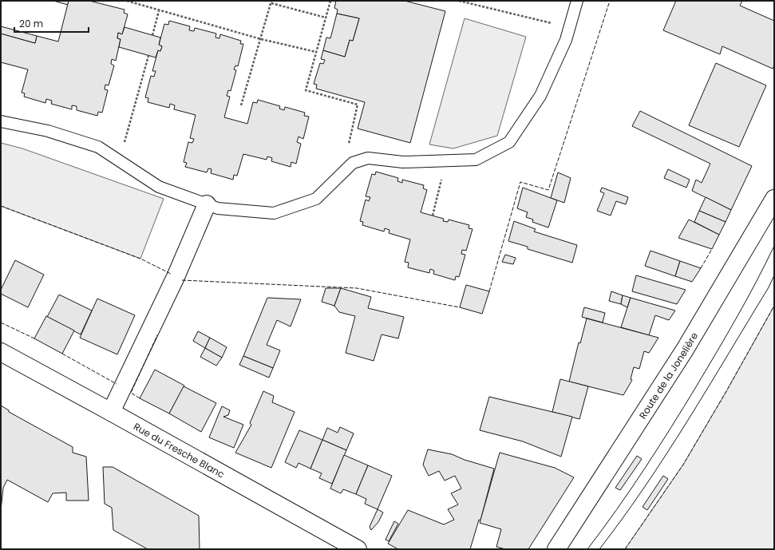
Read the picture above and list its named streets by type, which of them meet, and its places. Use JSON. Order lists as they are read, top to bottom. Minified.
{"streets":{"street":["Route de la Jonelière","Rue du Fresche Blanc"]},"scale_bar":"20 m"}
